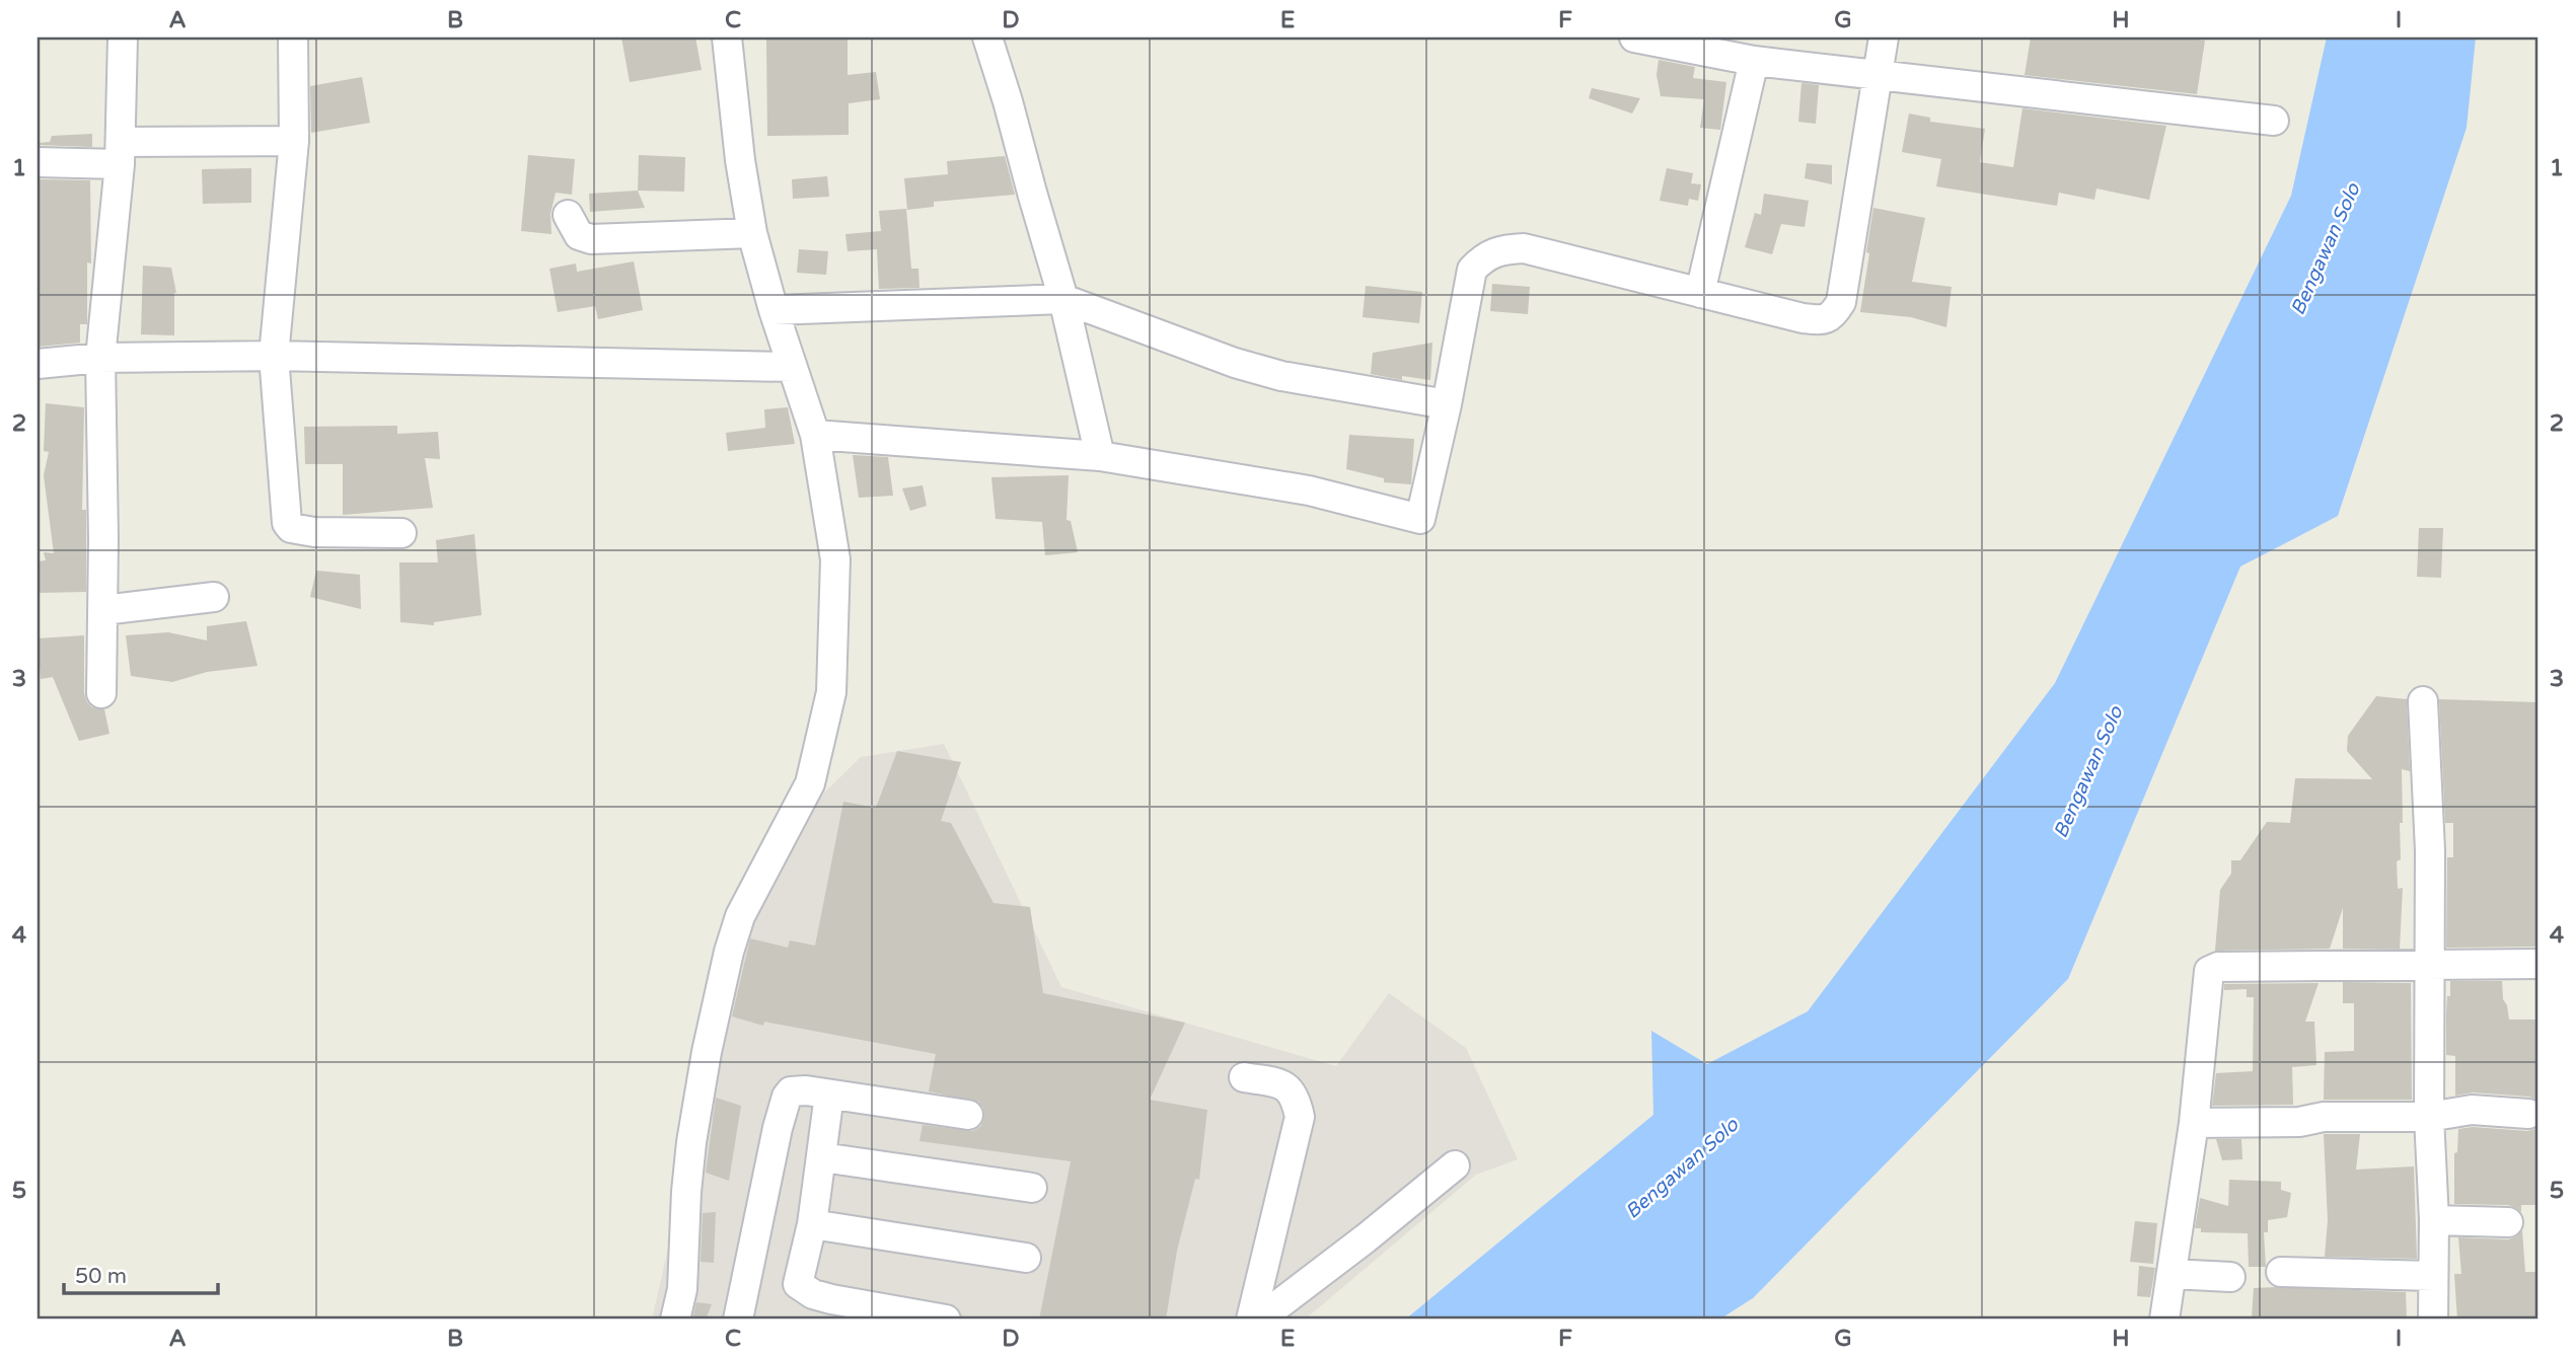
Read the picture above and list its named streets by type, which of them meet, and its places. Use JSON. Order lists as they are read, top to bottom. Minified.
{"water":["Bengawan Solo"],"scale_bar":"50 m","grid":{"columns":["A","B","C","D","E","F","G","H","I"],"rows":["1","2","3","4","5"]}}
